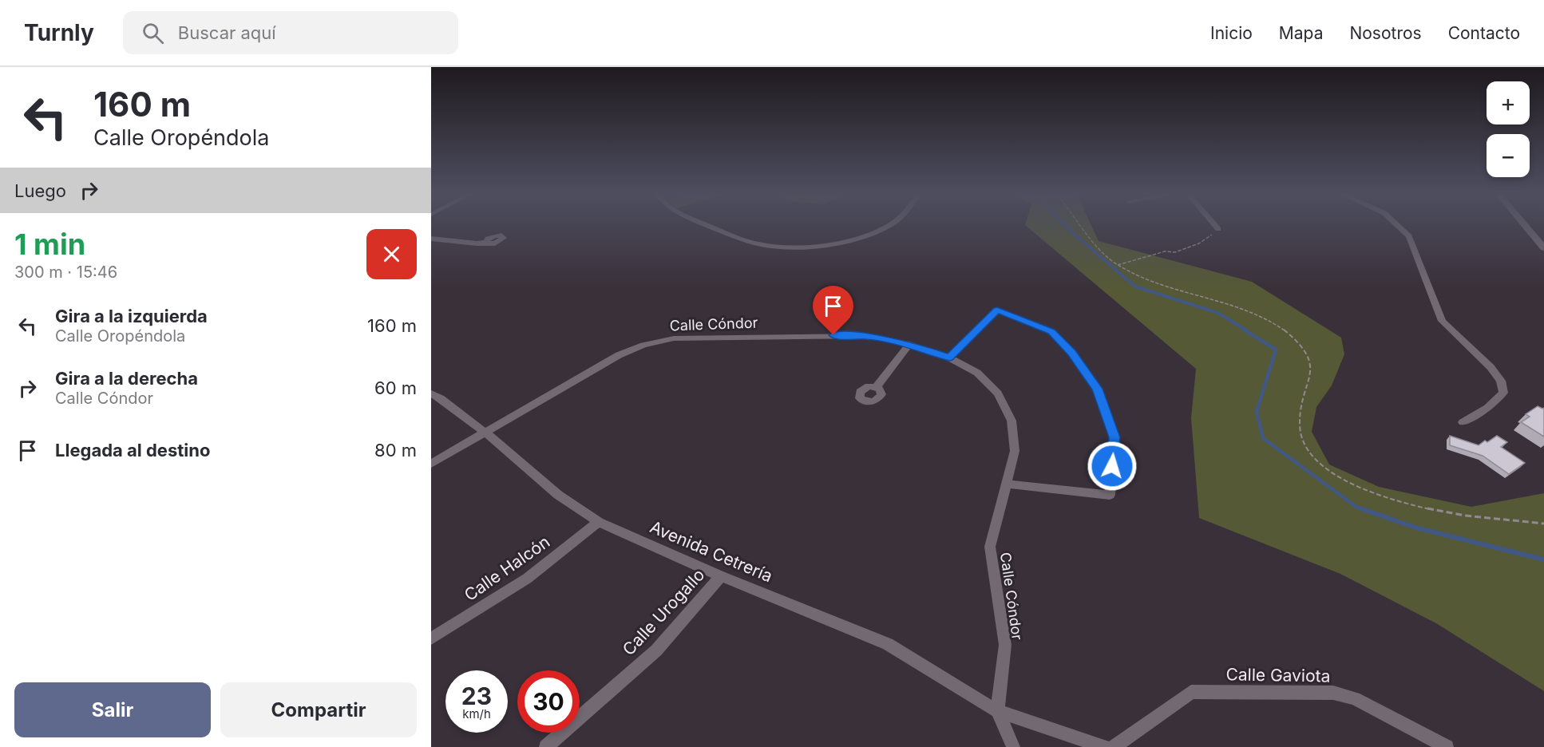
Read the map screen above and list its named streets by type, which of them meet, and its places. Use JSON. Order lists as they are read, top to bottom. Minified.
{"streets":{"street":["Calle Cóndor","Avenida Cetrería","Calle Halcón","Calle Urogallo","Calle Gaviota"]},"crossings":[["Calle Cóndor","Avenida Cetrería"],["Avenida Cetrería","Calle Halcón"],["Avenida Cetrería","Calle Urogallo"]],"page":{"header":"Turnly","search":"Buscar aquí","nav":["Inicio","Mapa","Nosotros","Contacto"],"turn":["160 m","Calle Oropéndola"],"map_buttons":["+","−"],"then":"Luego","heading":["1 min","300 m · 15:46"],"list":[{"name":"Gira a la izquierda","note":"Calle Oropéndola","value":"160 m"},{"name":"Gira a la derecha","note":"Calle Cóndor","value":"60 m"},{"name":"Llegada al destino","value":"80 m"}],"speed":"23 km/h","limit":"30","buttons":["Salir","Compartir"]}}
